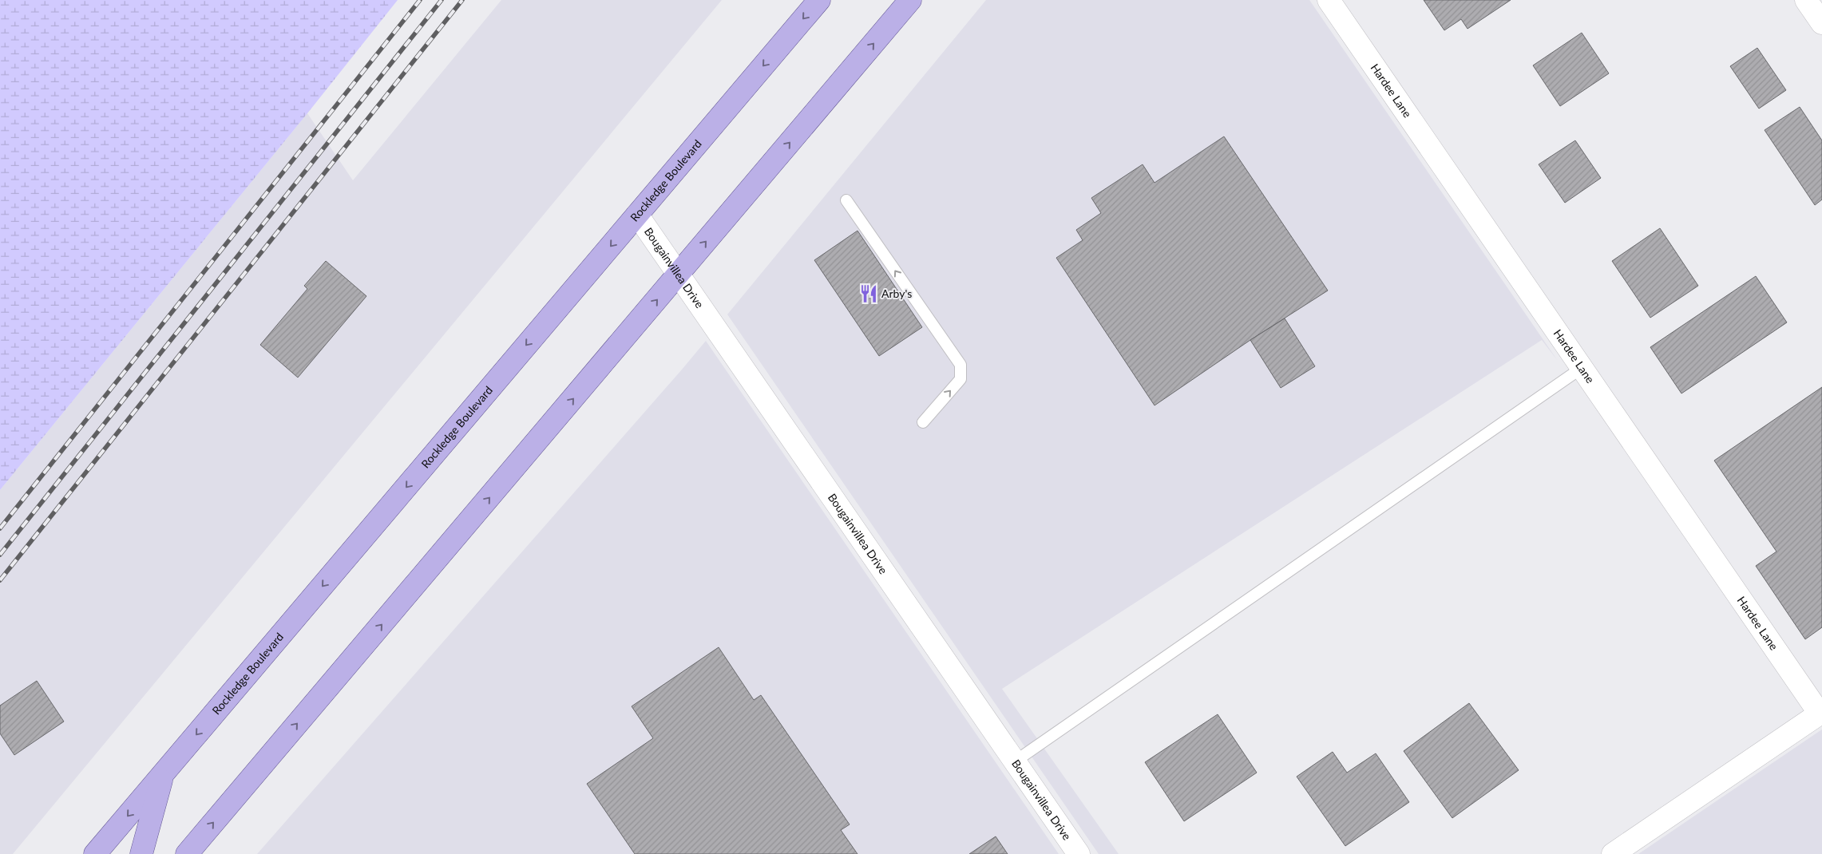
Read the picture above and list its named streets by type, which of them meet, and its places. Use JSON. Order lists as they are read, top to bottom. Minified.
{"streets":{"main road":["Rockledge Boulevard"],"street":["Hardee Lane","Bougainvillea Drive"]},"crossings":[["Rockledge Boulevard","Bougainvillea Drive"]],"places":{"restaurant":["Arby's"]}}
